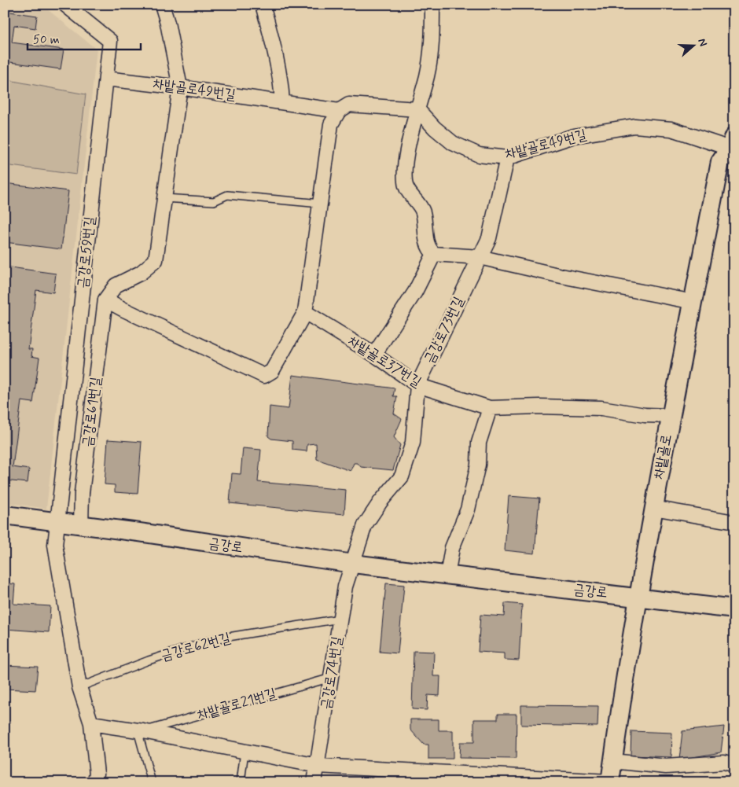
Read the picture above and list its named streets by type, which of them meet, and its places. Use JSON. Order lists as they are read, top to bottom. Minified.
{"streets":{"street":["차밭골로49번길","금강로59번길","금강로73번길","차밭골로37번길","금강로61번길","차밭골로","금강로","금강로74번길","차밭골로21번길"],"lane":["금강로62번길"]},"crossings":[["차밭골로49번길","금강로59번길"],["차밭골로49번길","금강로73번길"],["차밭골로49번길","차밭골로"],["금강로59번길","금강로"],["금강로73번길","차밭골로37번길"],["금강로73번길","금강로"],["금강로73번길","금강로74번길"],["차밭골로37번길","차밭골로"],["금강로61번길","금강로"],["차밭골로","금강로"],["차밭골로","차밭골로21번길"],["금강로","금강로74번길"],["금강로62번길","금강로74번길"],["금강로74번길","차밭골로21번길"]],"scale_bar":"50 m","north":"right"}
